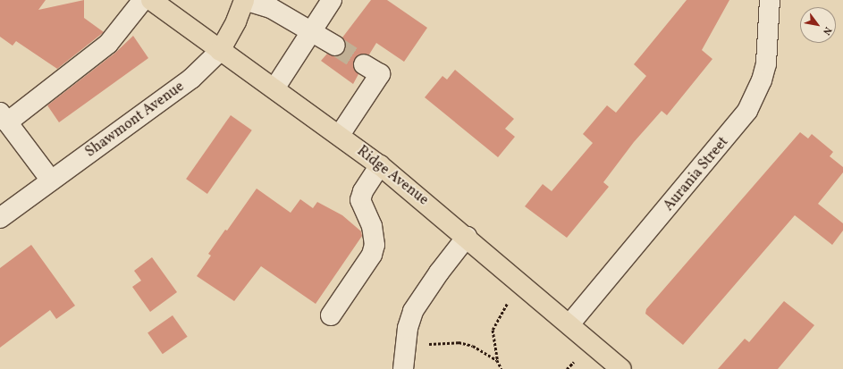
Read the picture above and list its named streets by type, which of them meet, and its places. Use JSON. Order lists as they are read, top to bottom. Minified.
{"streets":{"main road":["Shawmont Avenue","Ridge Avenue"],"street":["Aurania Street"]},"crossings":[["Shawmont Avenue","Ridge Avenue"],["Aurania Street","Ridge Avenue"]],"north":"bottom right"}
